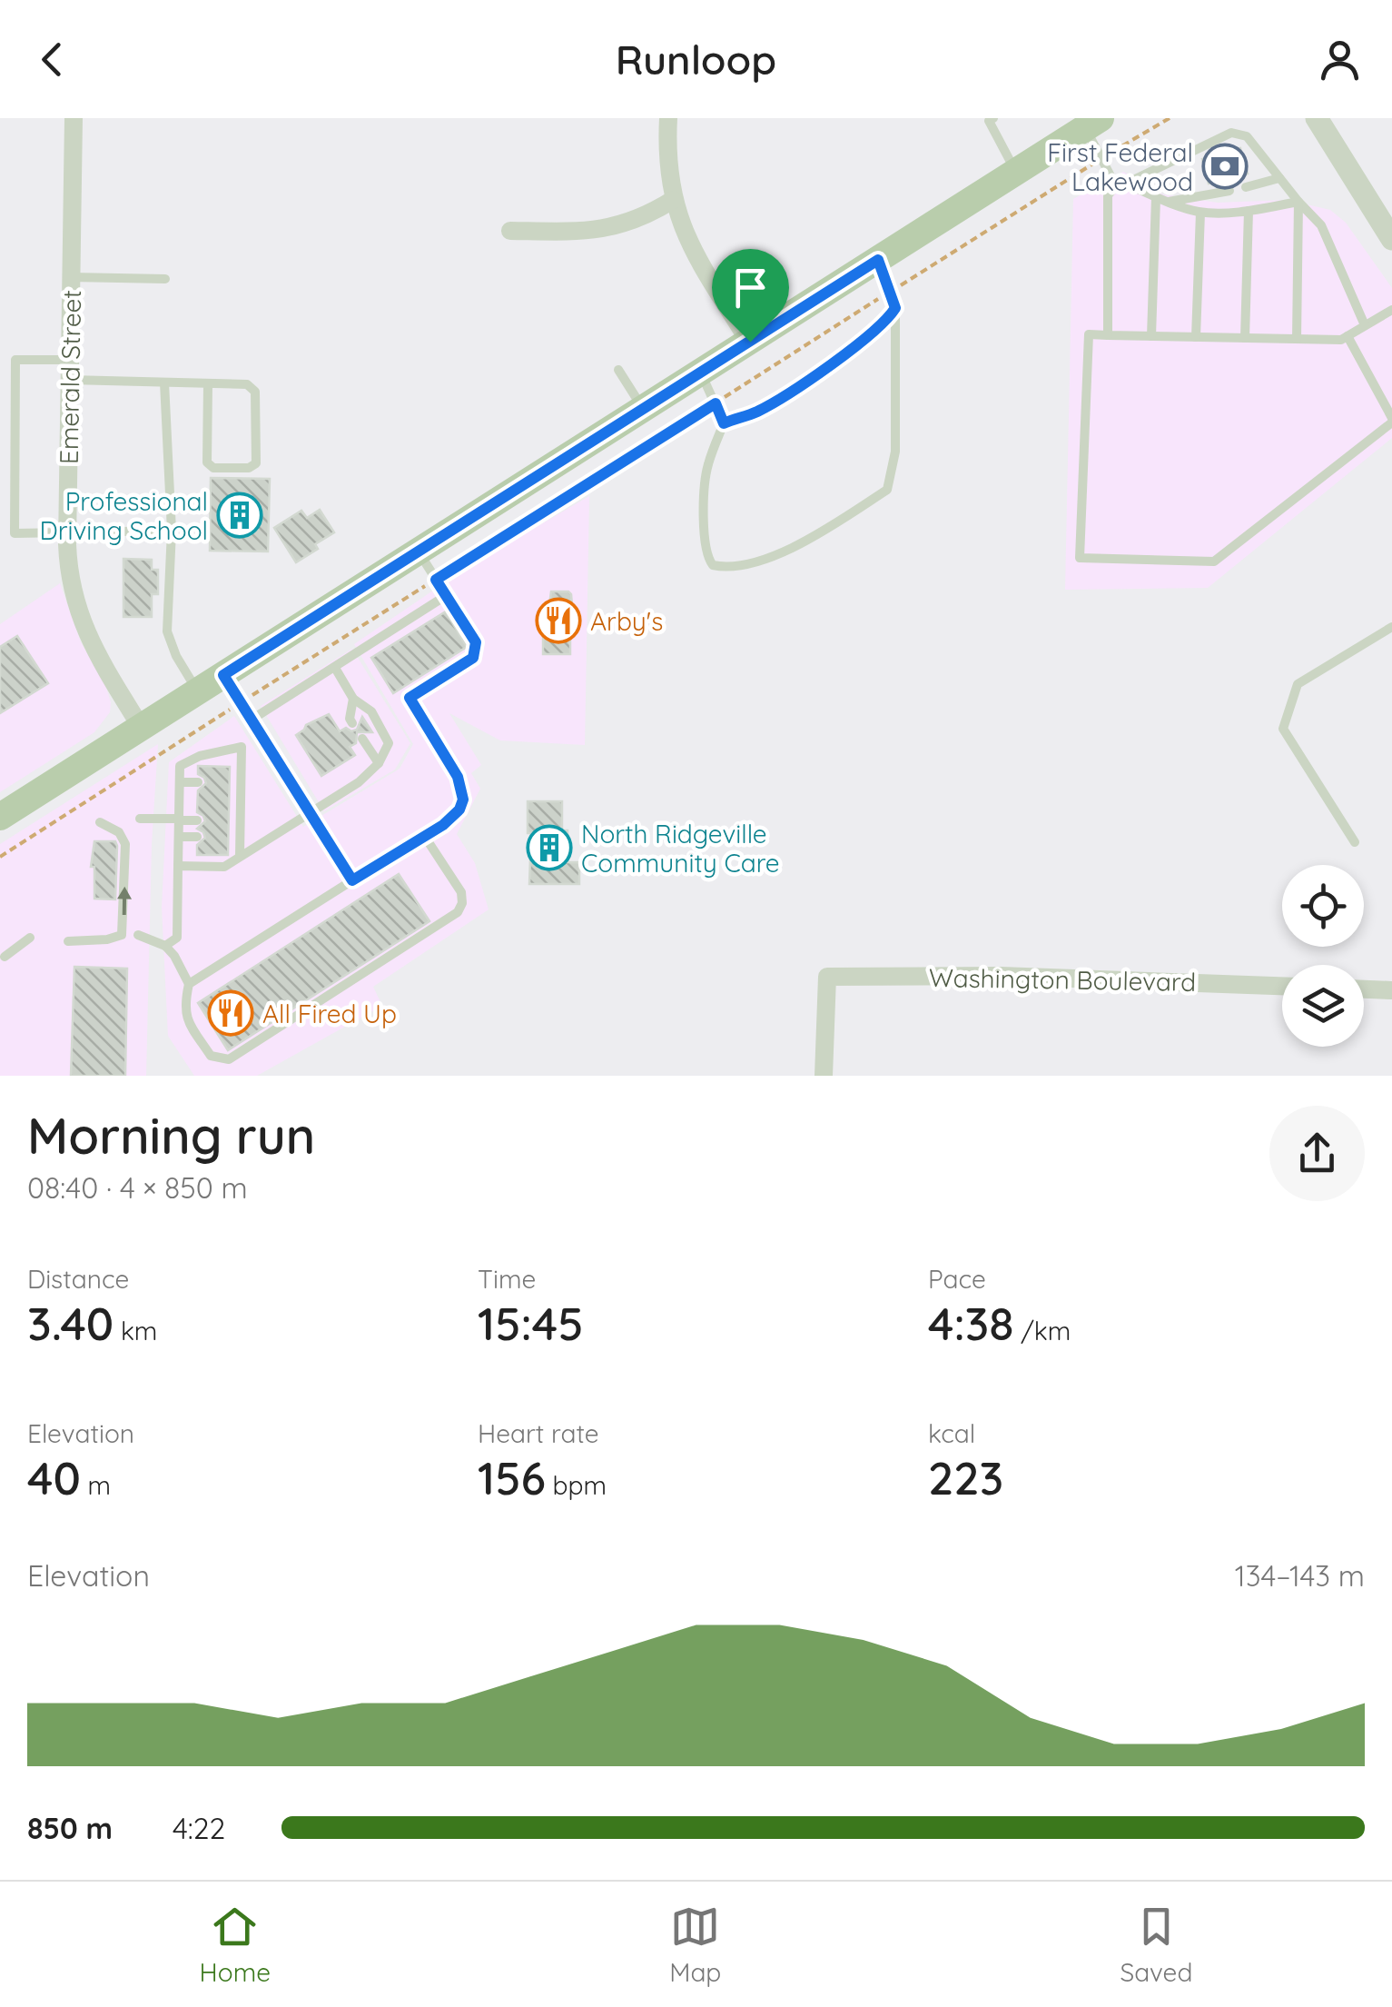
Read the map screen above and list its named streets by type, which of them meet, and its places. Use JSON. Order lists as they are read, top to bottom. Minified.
{"streets":{"street":["Emerald Street","Washington Boulevard"]},"places":{"bank":["First Federal Lakewood"],"building":["Professional Driving School","North Ridgeville Community Care"],"restaurant":["Arby's","All Fired Up"]},"page":{"header":"Runloop","heading":["Morning run","08:40 · 4 × 850 m"],"stats":[["Distance","3.40 km"],["Time","15:45"],["Pace","4:38 /km"],["Elevation","40 m"],["Heart rate","156 bpm"],["kcal","223"]],"chart":["Elevation","134–143 m"],"list":[{"name":"850 m","note":"4:22"}],"tabs":["Home","Map","Saved"]}}
